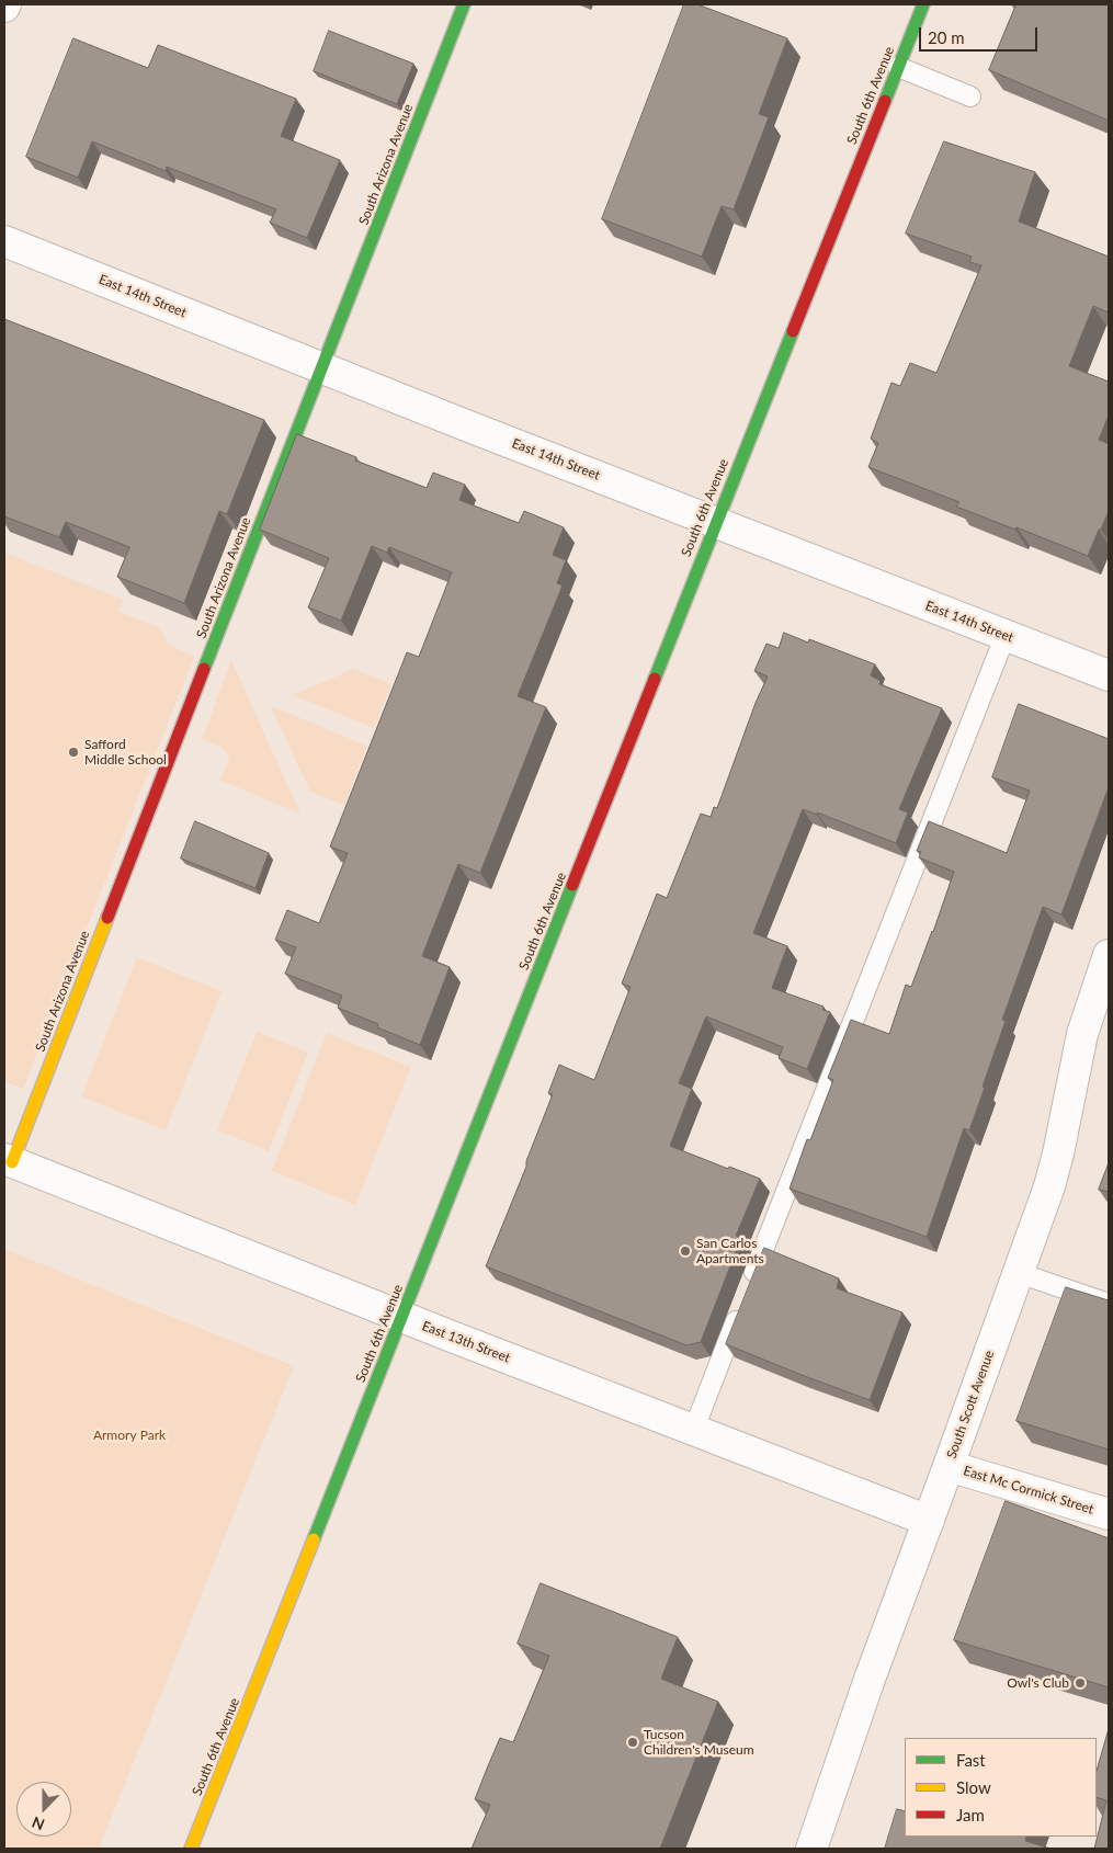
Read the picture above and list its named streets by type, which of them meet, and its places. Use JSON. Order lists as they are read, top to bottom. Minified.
{"streets":{"main road":["South 6th Avenue","South Arizona Avenue"],"street":["East 14th Street","East 13th Street","South Scott Avenue","East Mc Cormick Street"]},"crossings":[["South 6th Avenue","East 14th Street"],["South 6th Avenue","East 13th Street"],["South Arizona Avenue","East 14th Street"],["South Arizona Avenue","East 13th Street"],["East 13th Street","South Scott Avenue"],["South Scott Avenue","East Mc Cormick Street"]],"parks":["Armory Park"],"places":["Safford Middle School","San Carlos Apartments","Owl's Club","Tucson Children's Museum"],"legend":["Fast","Slow","Jam"],"scale_bar":"20 m","north":"bottom"}
